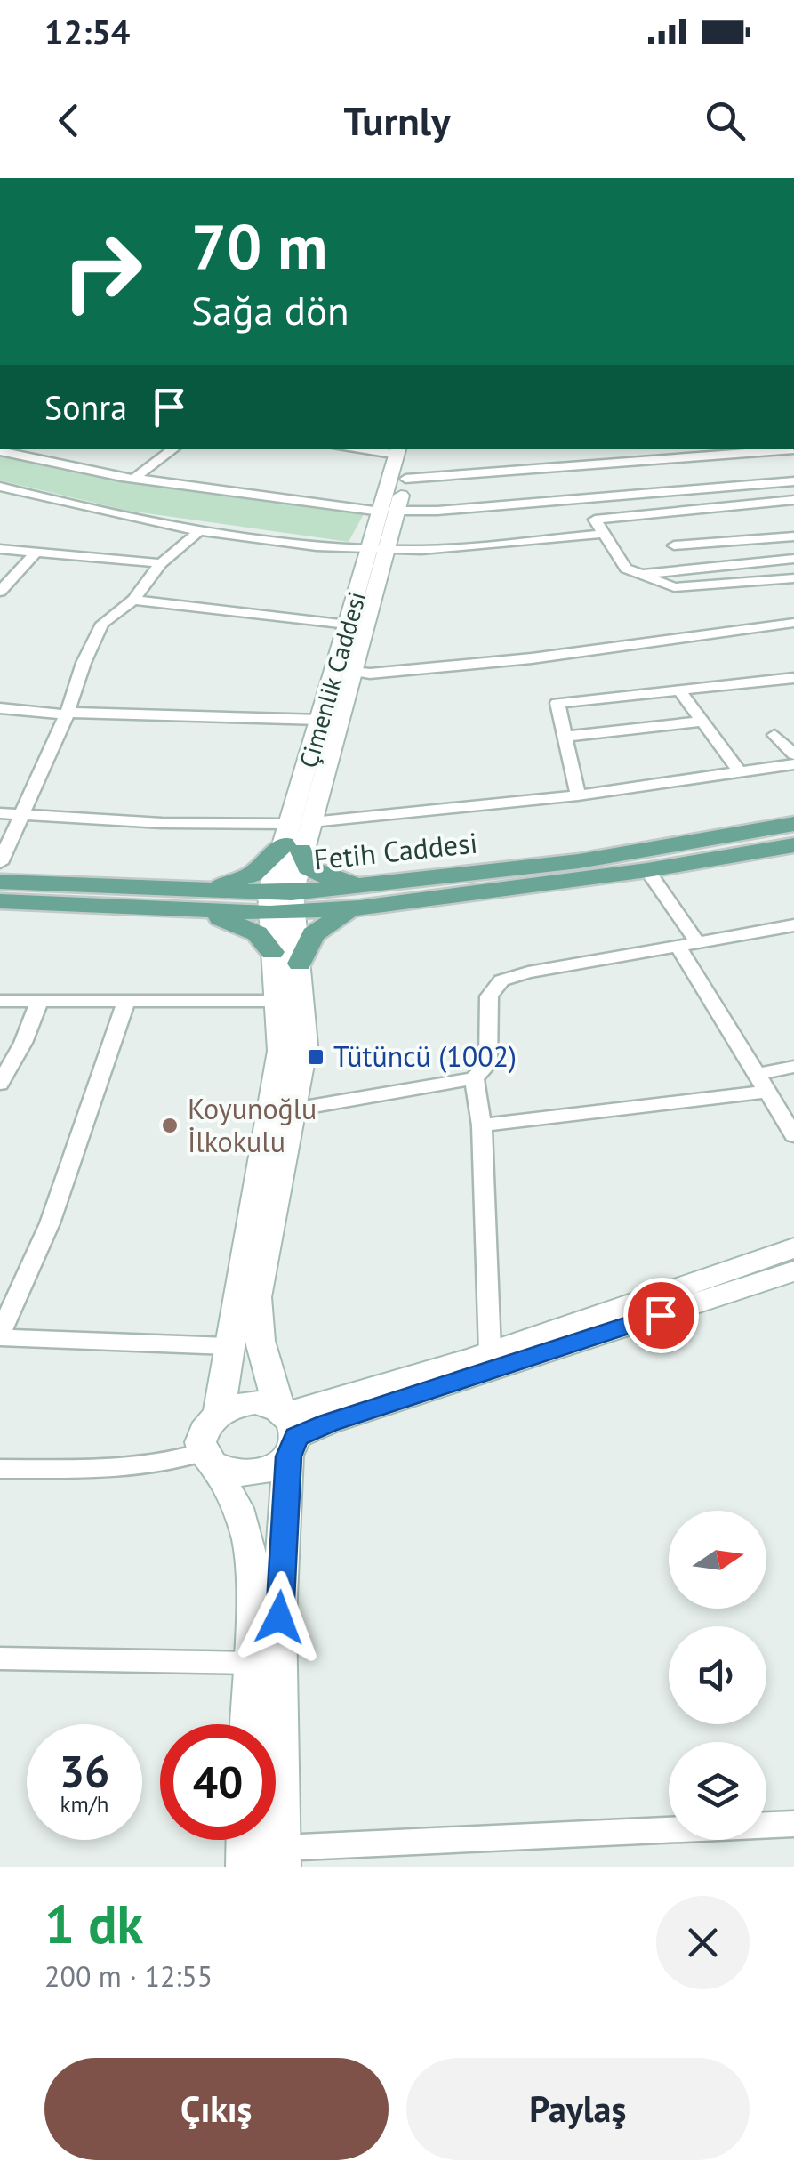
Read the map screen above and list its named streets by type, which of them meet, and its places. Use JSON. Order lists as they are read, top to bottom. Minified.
{"streets":{"main road":["Fetih Caddesi"],"street":["Çimenlik Caddesi"]},"crossings":[["Çimenlik Caddesi","Fetih Caddesi"]],"places":{"transit":["Tütüncü (1002)"],"other":["Koyunoğlu İlkokulu"]},"north":"right","page":{"status":"12:54","header":"Turnly","turn":["70 m","Sağa dön"],"then":"Sonra","speed":"36 km/h","limit":"40","heading":["1 dk","200 m · 12:55"],"buttons":["Çıkış","Paylaş"]}}
